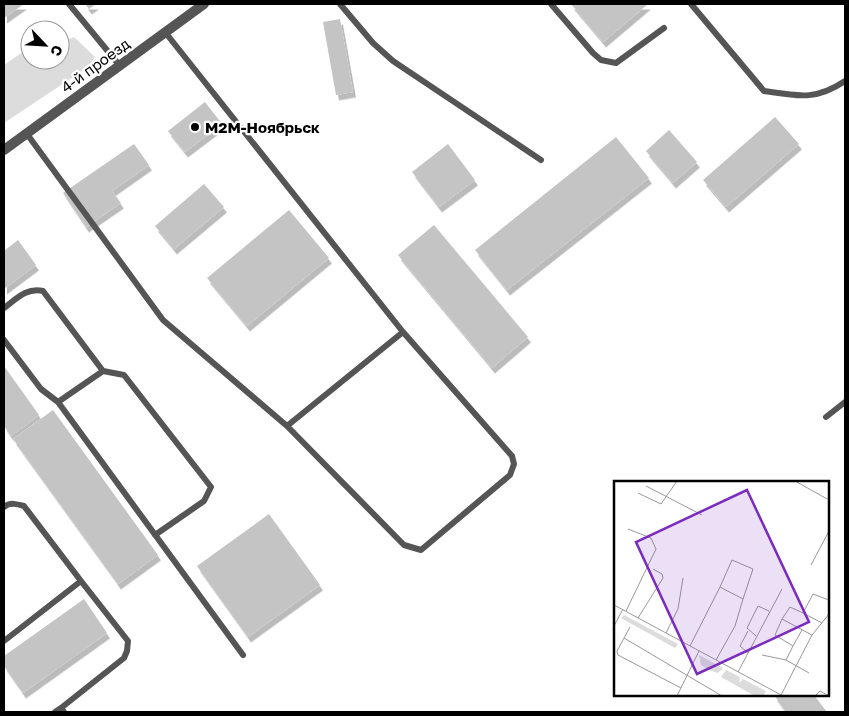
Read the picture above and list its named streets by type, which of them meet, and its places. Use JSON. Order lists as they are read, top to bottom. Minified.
{"streets":{"street":["4-й проезд"]},"places":["М2М-Ноябрьск"],"north":"bottom right"}
